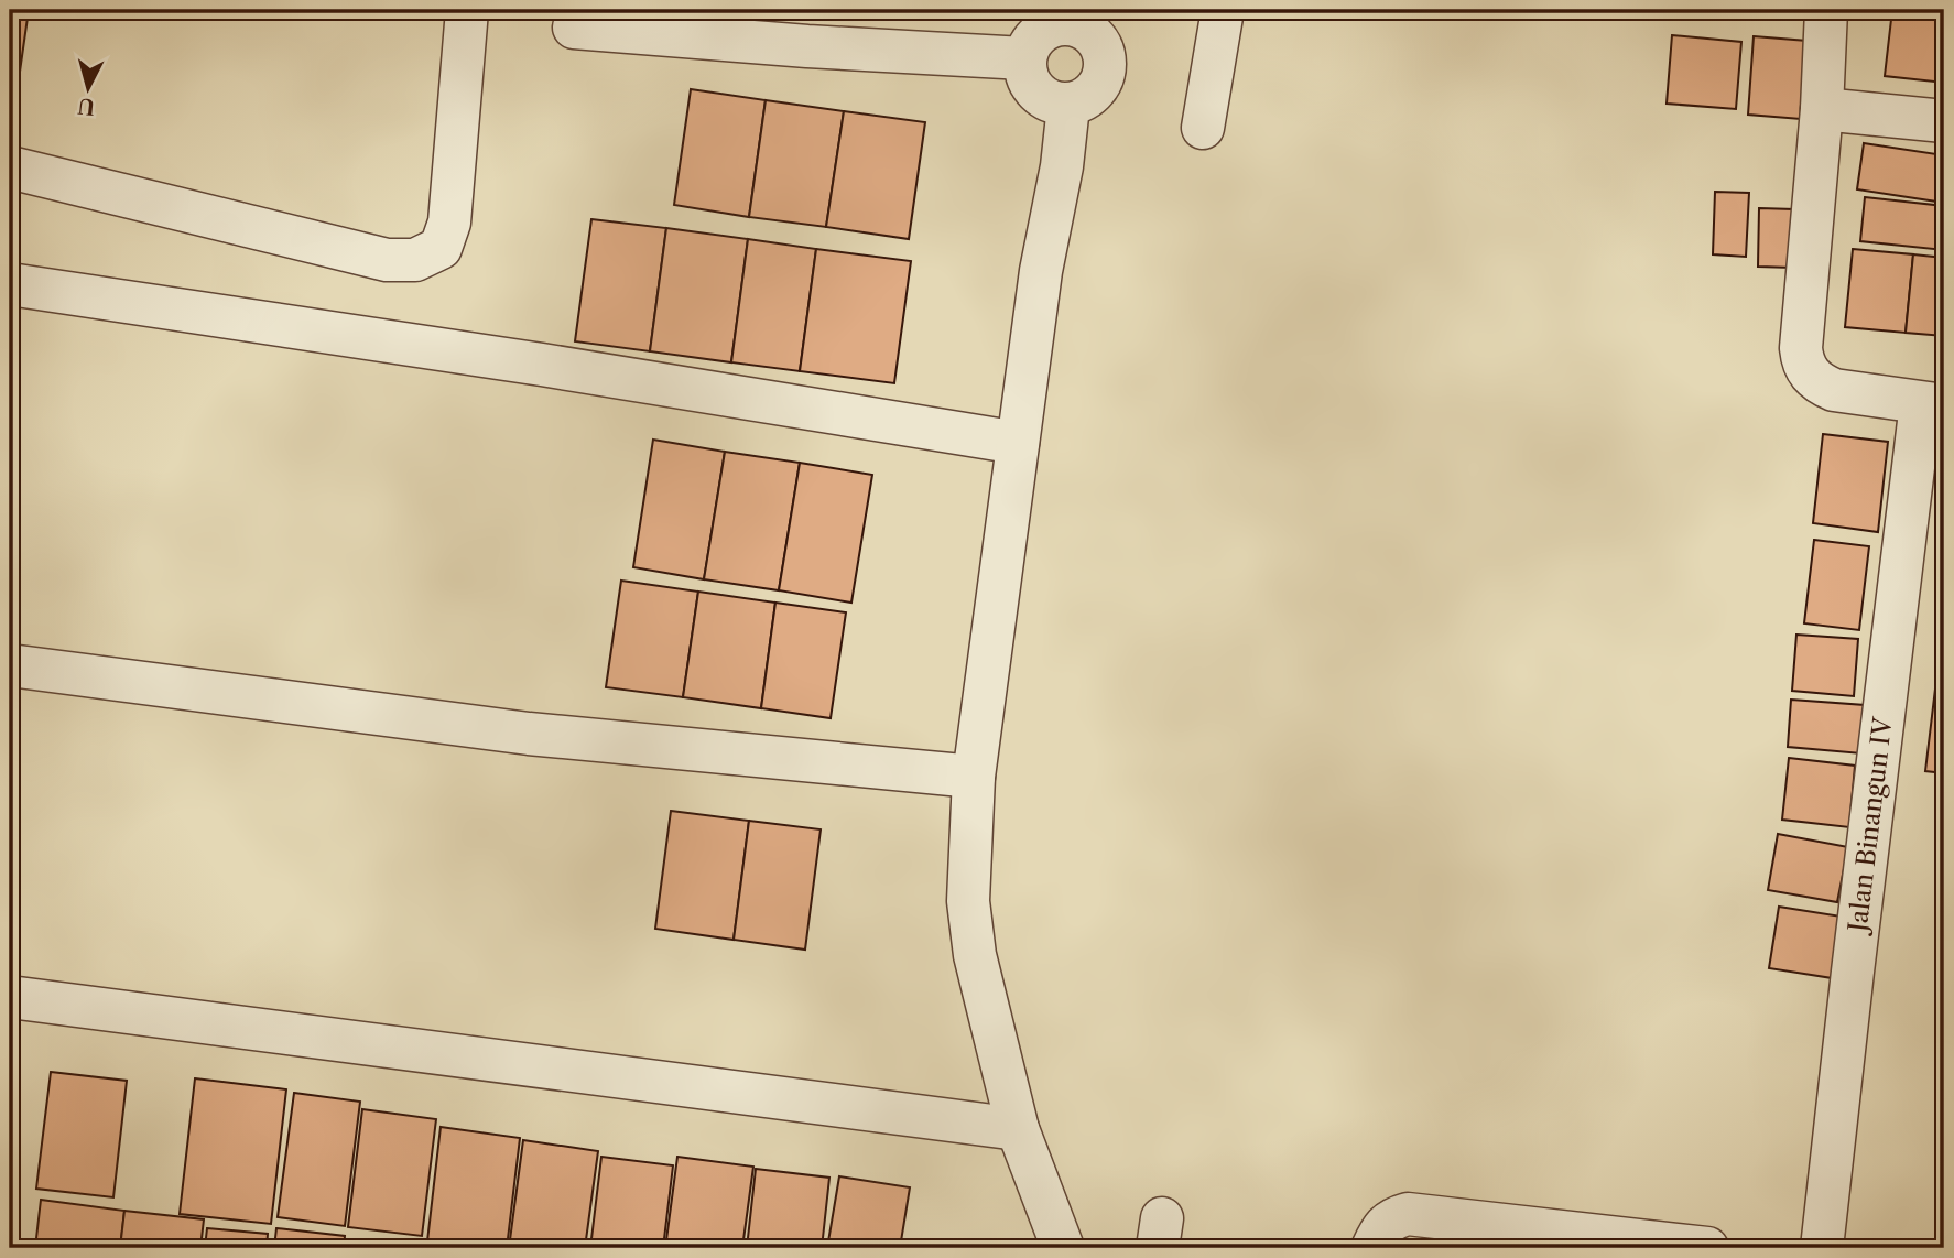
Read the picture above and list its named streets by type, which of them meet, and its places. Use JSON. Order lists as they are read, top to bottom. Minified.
{"streets":{"street":["Jalan Binangun IV"]},"north":"bottom"}
